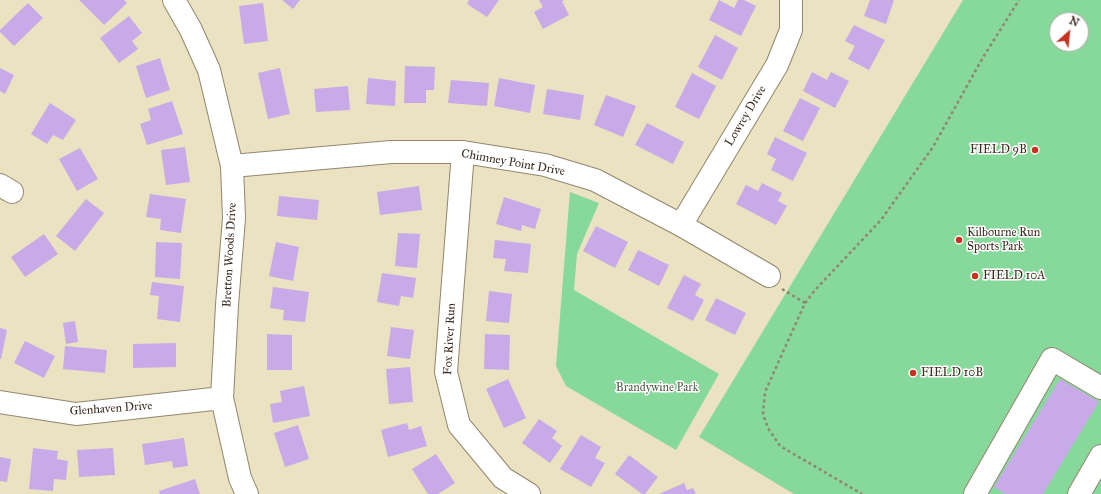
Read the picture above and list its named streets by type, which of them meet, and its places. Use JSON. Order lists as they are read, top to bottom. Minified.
{"streets":{"street":["Lowrey Drive","Chimney Point Drive","Bretton Woods Drive","Fox River Run","Glenhaven Drive"]},"crossings":[["Lowrey Drive","Chimney Point Drive"],["Chimney Point Drive","Bretton Woods Drive"],["Chimney Point Drive","Fox River Run"],["Bretton Woods Drive","Glenhaven Drive"]],"parks":["Brandywine Park"],"places":["FIELD 9B","Kilbourne Run Sports Park","FIELD 10A","FIELD 10B"],"north":"top right"}
